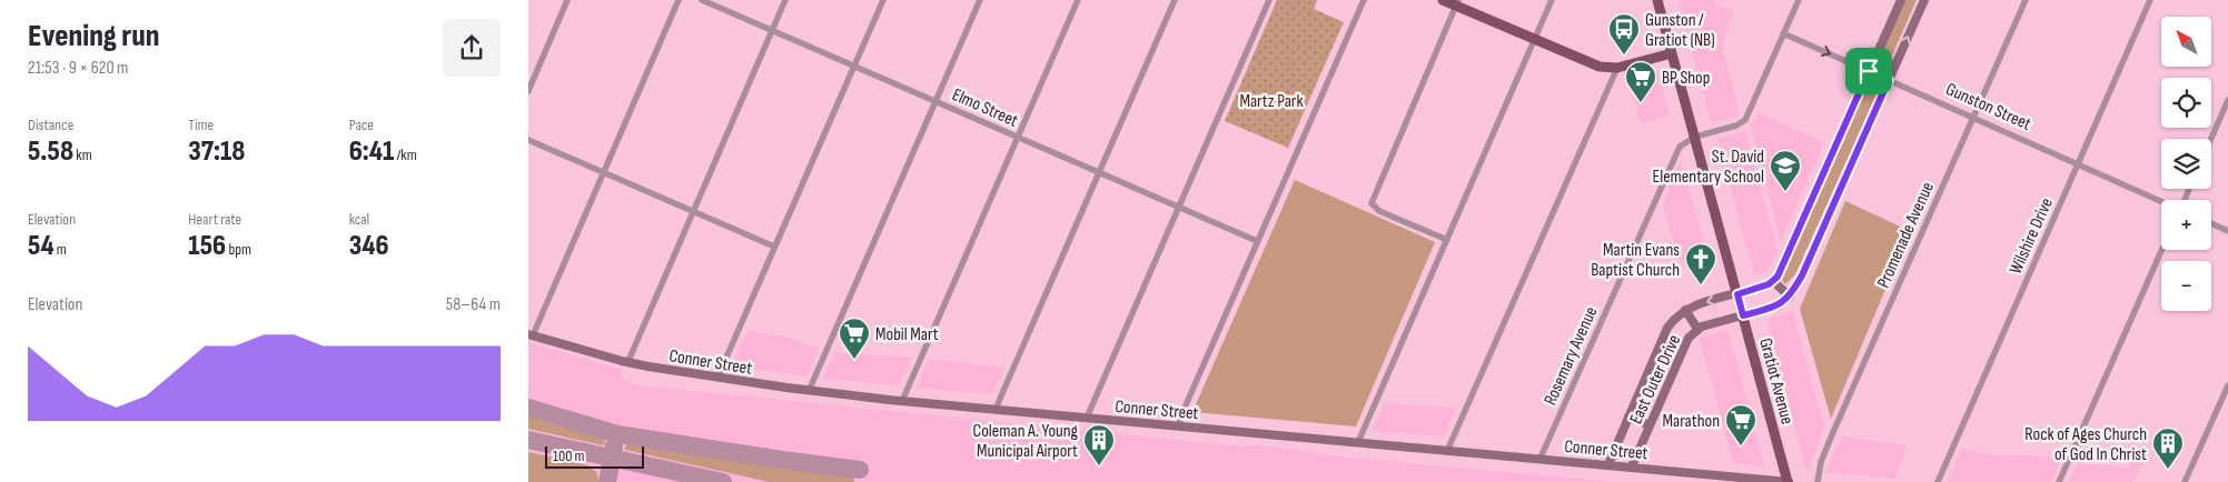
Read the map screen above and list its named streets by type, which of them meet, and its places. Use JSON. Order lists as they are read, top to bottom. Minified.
{"streets":{"main road":["Conner Street","East Outer Drive","Gratiot Avenue"],"street":["Gunston Street","Elmo Street","Promenade Avenue","Wilshire Drive","Rosemary Avenue"]},"crossings":[["Gunston Street","Promenade Avenue"],["Gunston Street","Wilshire Drive"],["Rosemary Avenue","Conner Street"],["Rosemary Avenue","Gratiot Avenue"],["Conner Street","East Outer Drive"],["Conner Street","Gratiot Avenue"],["East Outer Drive","Gratiot Avenue"]],"parks":["Martz Park"],"places":{"bus stop":["Gunston / Gratiot (NB)"],"supermarket":["BP Shop","Mobil Mart","Marathon"],"school or university":["St. David Elementary School"],"church":["Martin Evans Baptist Church"],"building":["Coleman A. Young Municipal Airport","Rock of Ages Church of God In Christ"]},"scale_bar":"100 m","north":"top left","page":{"heading":["Evening run","21:53 · 9 × 620 m"],"map_buttons":["+","−"],"stats":[["Distance","5.58 km"],["Time","37:18"],["Pace","6:41 /km"],["Elevation","54 m"],["Heart rate","156 bpm"],["kcal","346"]],"chart":["Elevation","58–64 m"],"scale":"100 m"}}
